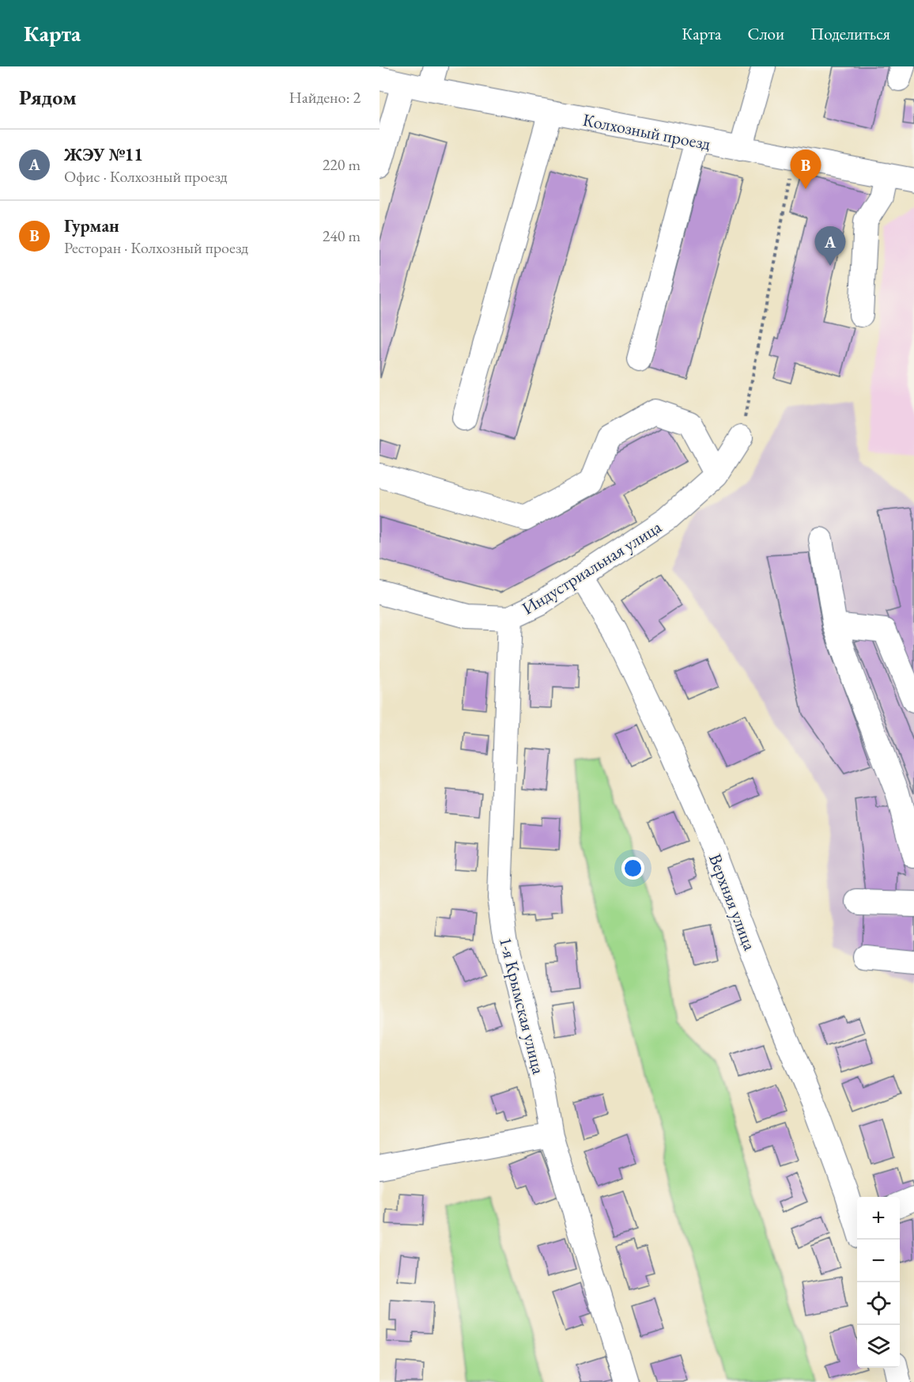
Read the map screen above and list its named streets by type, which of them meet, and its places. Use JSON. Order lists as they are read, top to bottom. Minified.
{"streets":{"street":["Колхозный проезд","Индустриальная улица","Верхняя улица","1-я Крымская улица"]},"crossings":[["Индустриальная улица","Верхняя улица"],["Индустриальная улица","1-я Крымская улица"]],"page":{"header":"Карта","nav":["Карта","Слои","Поделиться"],"heading":["Рядом","Найдено: 2"],"list":[{"mark":"A","name":"ЖЭУ №11","note":"Офис · Колхозный проезд","value":"220 m"},{"mark":"B","name":"Гурман","note":"Ресторан · Колхозный проезд","value":"240 m"}],"pins":["B","A"],"map_buttons":["+","−"]}}
